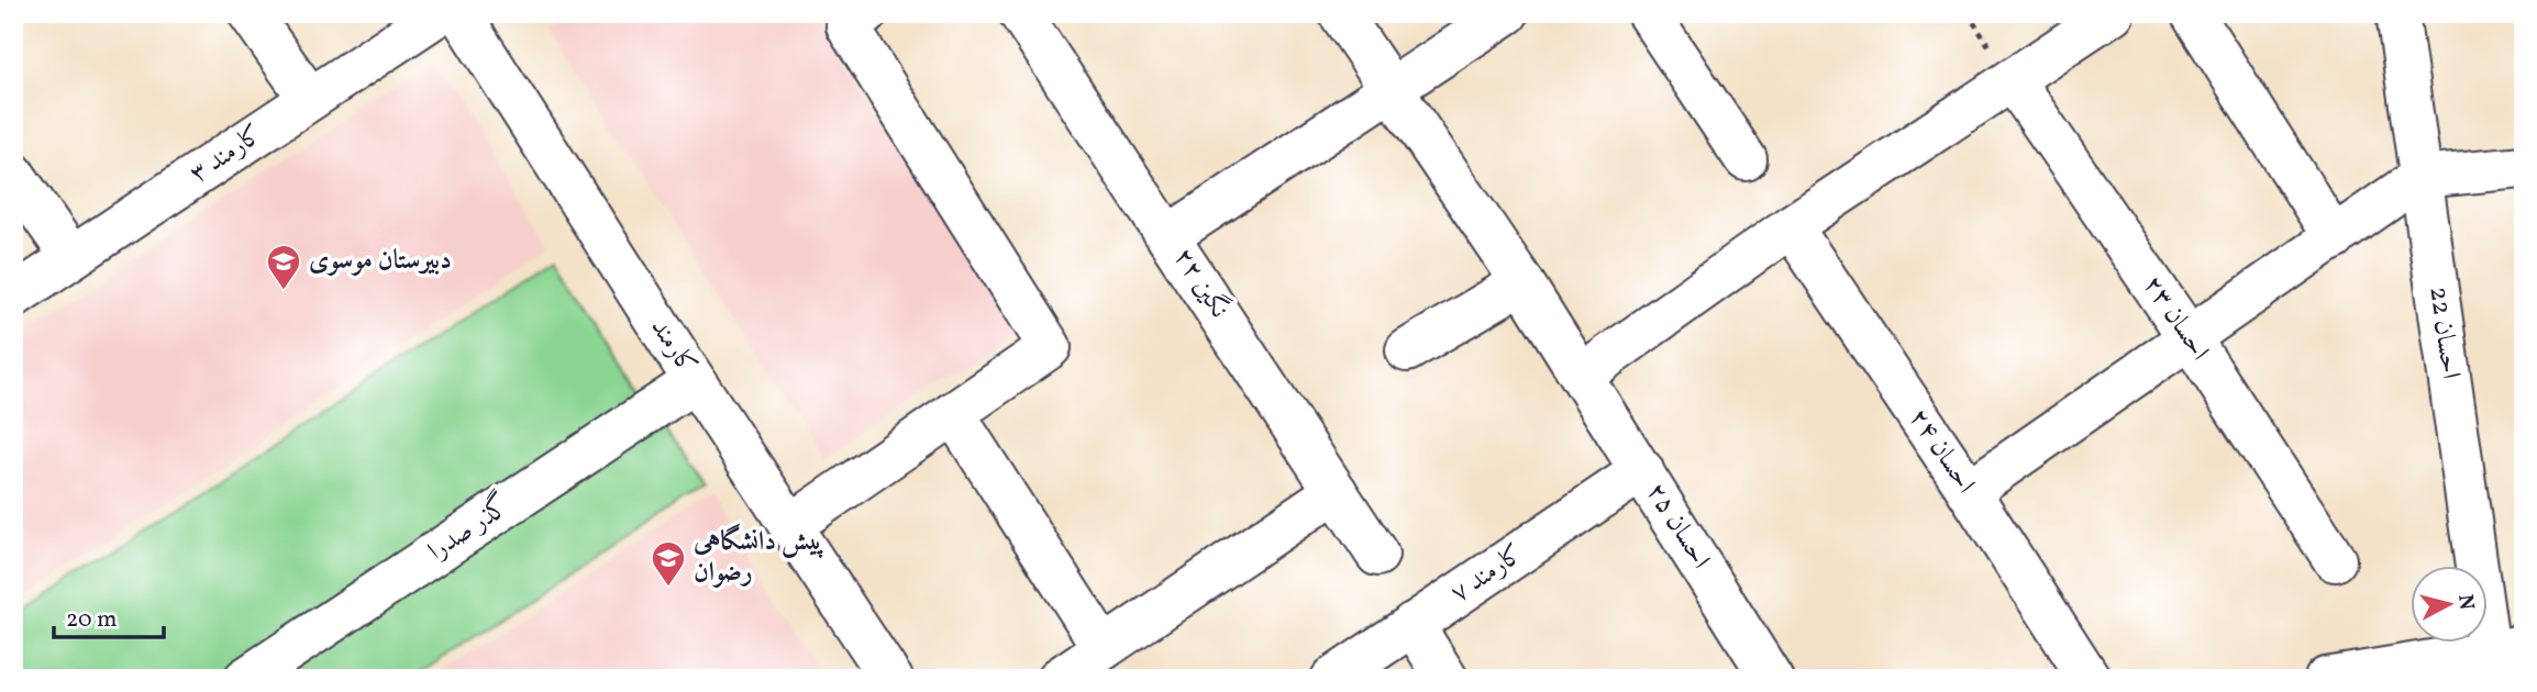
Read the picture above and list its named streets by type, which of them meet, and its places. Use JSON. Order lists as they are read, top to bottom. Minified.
{"streets":{"street":["کارمند ۳","نگین ۲۲","احسان ۲۳","احسان 22","کارمند","احسان ۲۴","احسان ۲۵","گذر صدرا","کارمند ۷"]},"crossings":[["کارمند","گذر صدرا"],["احسان ۲۵","کارمند ۷"]],"places":{"school or university":["دبیرستان موسوی","پیش دانشگاهی رضوان"]},"scale_bar":"20 m","north":"right"}
